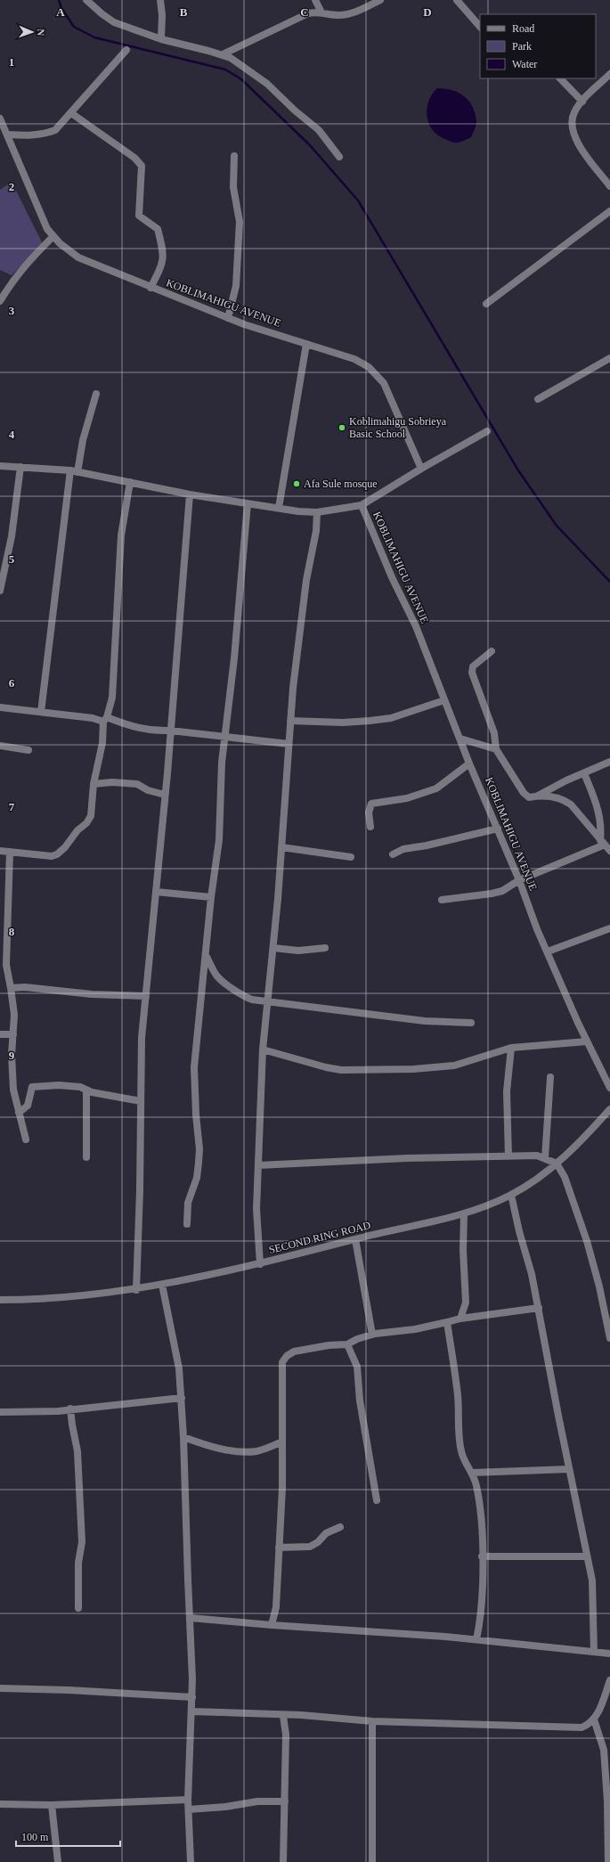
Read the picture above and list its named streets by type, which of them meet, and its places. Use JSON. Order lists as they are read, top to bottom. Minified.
{"streets":{"street":["KOBLIMAHIGU AVENUE","SECOND RING ROAD"]},"places":["Koblimahigu Sobrieya Basic School","Afa Sule mosque"],"legend":["Road","Park","Water"],"scale_bar":"100 m","north":"right","grid":{"columns":["A","B","C","D"],"rows":["1","2","3","4","5","6","7","8","9"]}}
